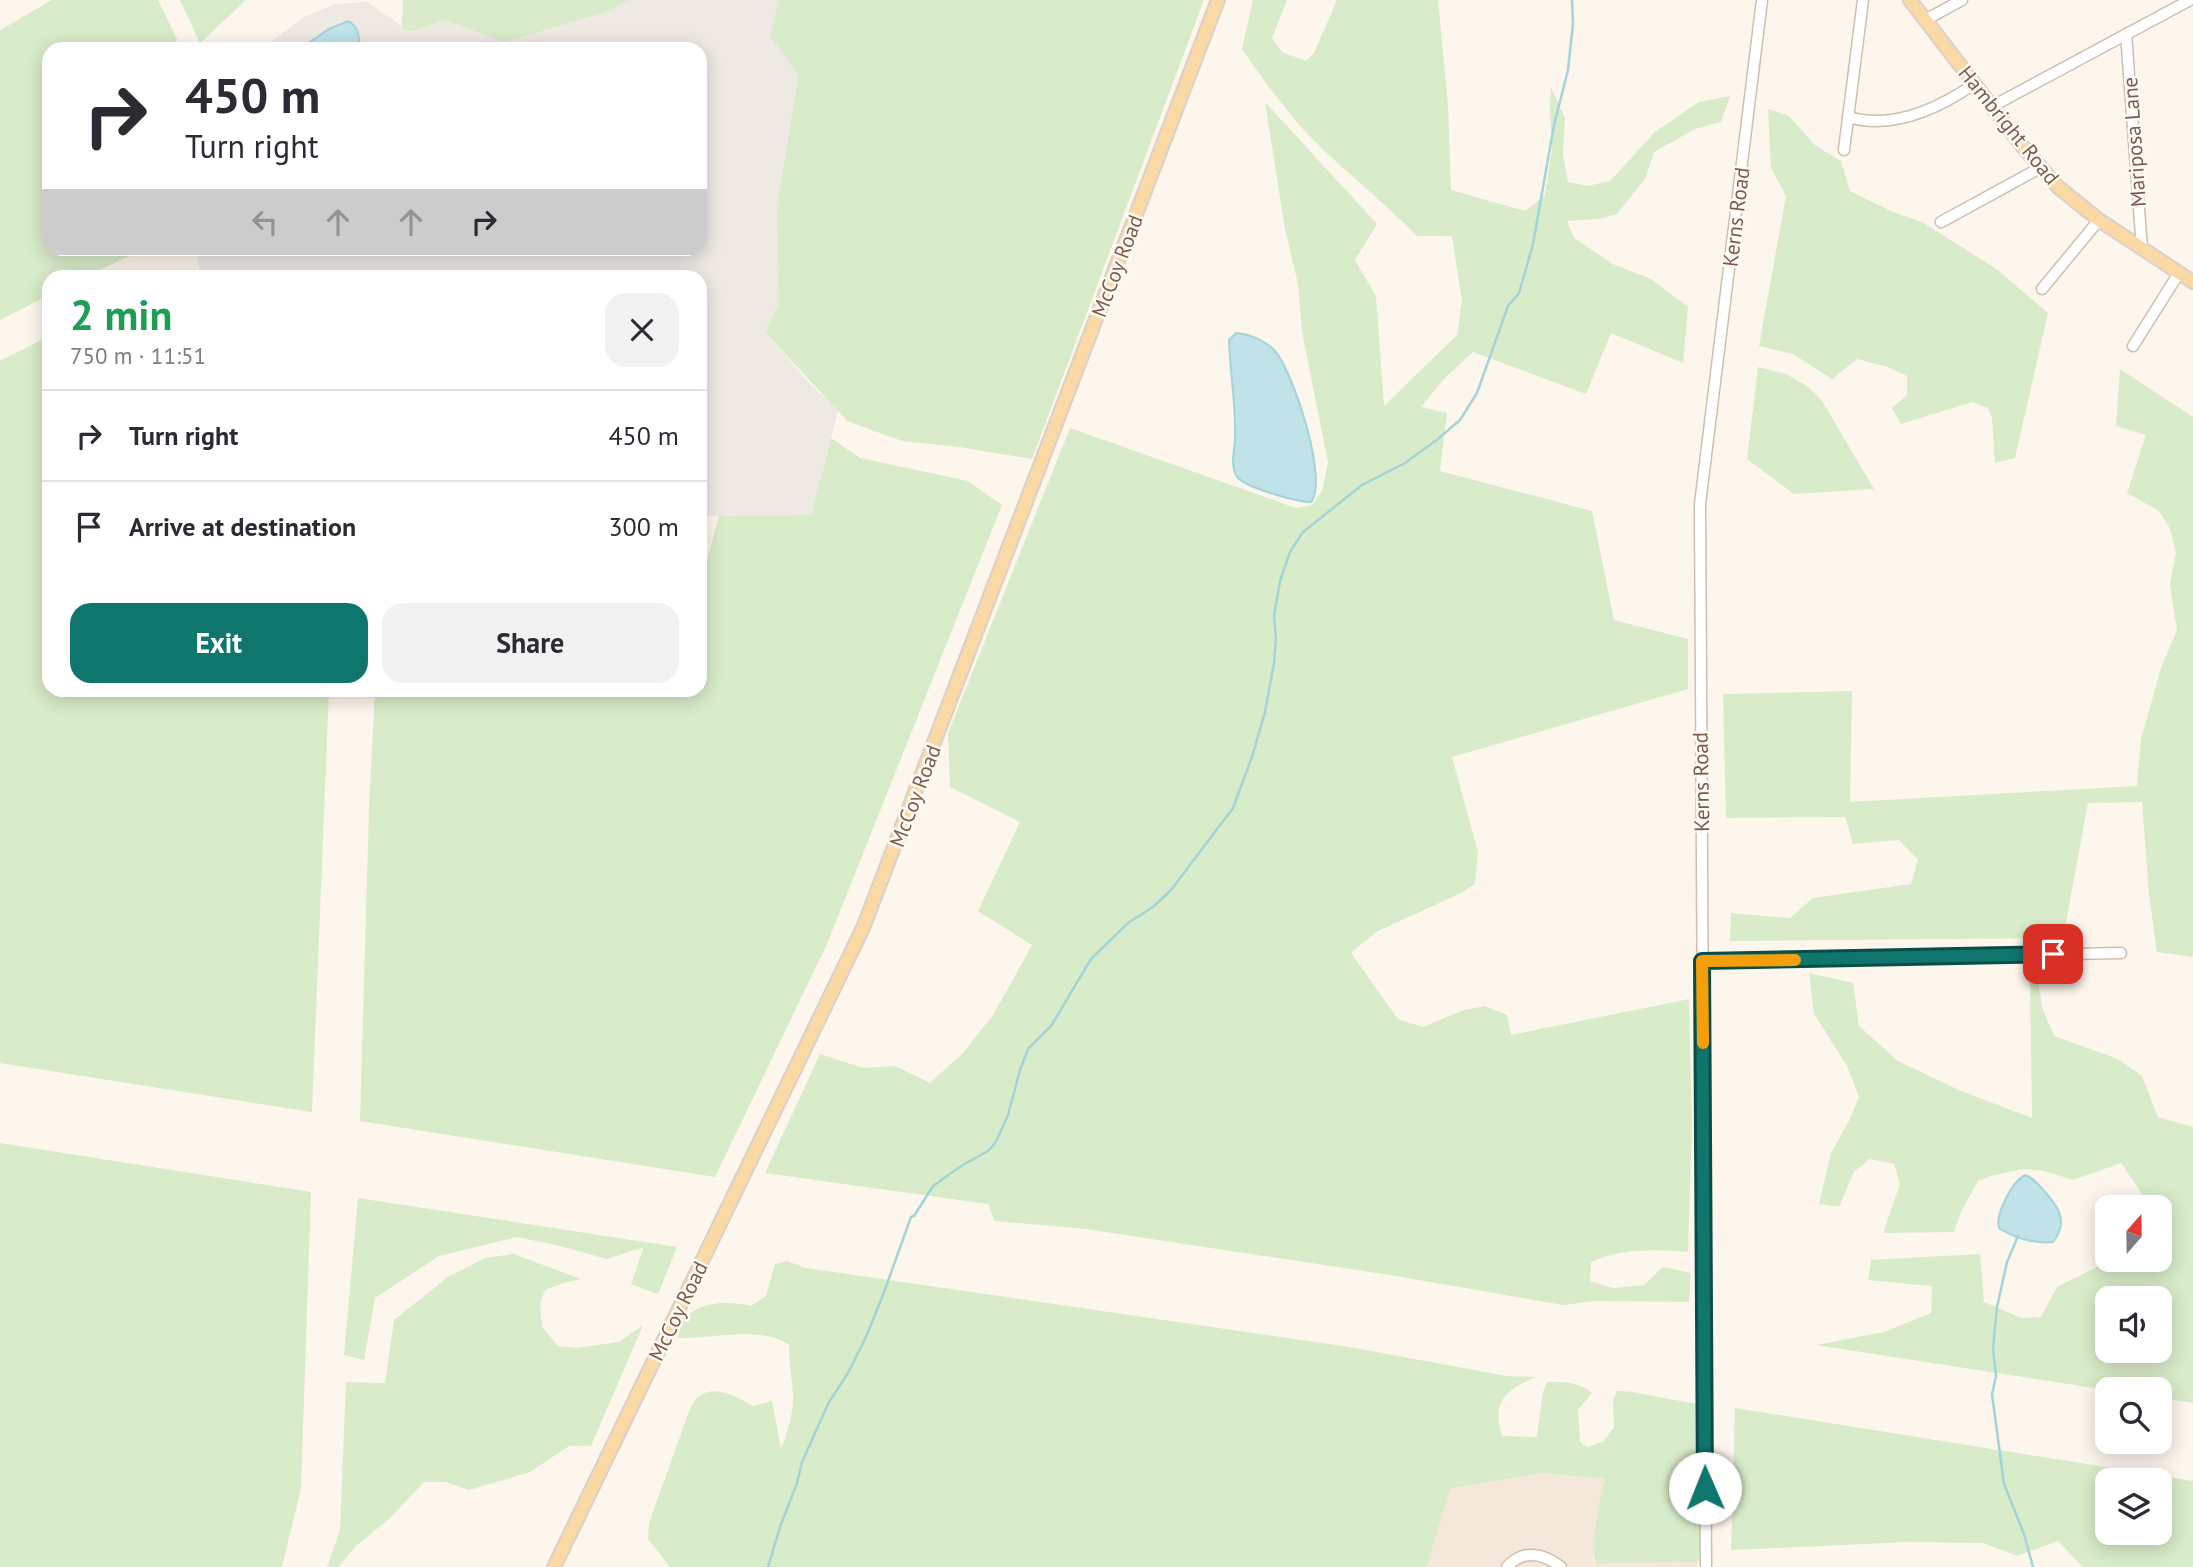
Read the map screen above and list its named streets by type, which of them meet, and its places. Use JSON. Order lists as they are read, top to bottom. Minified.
{"streets":{"main road":["Hambright Road","McCoy Road"],"street":["Mariposa Lane","Kerns Road"]},"crossings":[["Hambright Road","Mariposa Lane"]],"north":"top","page":{"turn":["450 m","Turn right"],"heading":["2 min","750 m · 11:51"],"list":[{"name":"Turn right","value":"450 m"},{"name":"Arrive at destination","value":"300 m"}],"buttons":["Exit","Share"]}}
